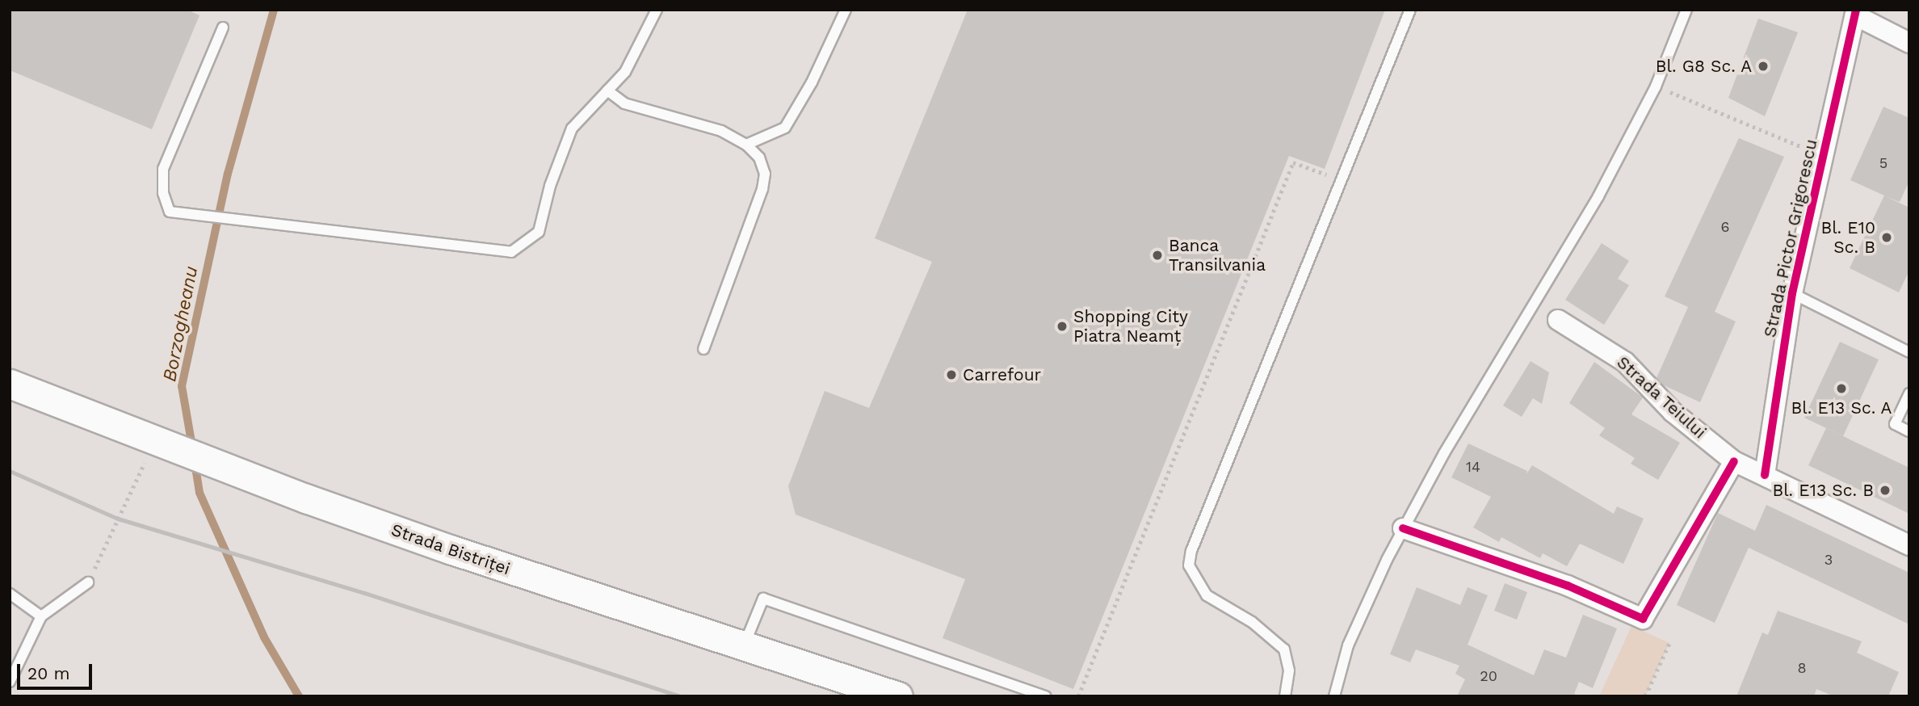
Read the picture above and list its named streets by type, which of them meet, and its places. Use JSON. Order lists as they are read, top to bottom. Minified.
{"streets":{"main road":["Strada Bistriței"],"street":["Strada Pictor Grigorescu","Strada Teiului"]},"crossings":[["Strada Pictor Grigorescu","Strada Teiului"]],"water":["Borzogheanu"],"places":["Bl. G8 Sc. A","Bl. E10 Sc. B","Banca Transilvania","Shopping City Piatra Neamț","Carrefour","Bl. E13 Sc. A","Bl. E13 Sc. B"],"house_numbers":["5","6","14","3","8","20"],"scale_bar":"20 m"}
